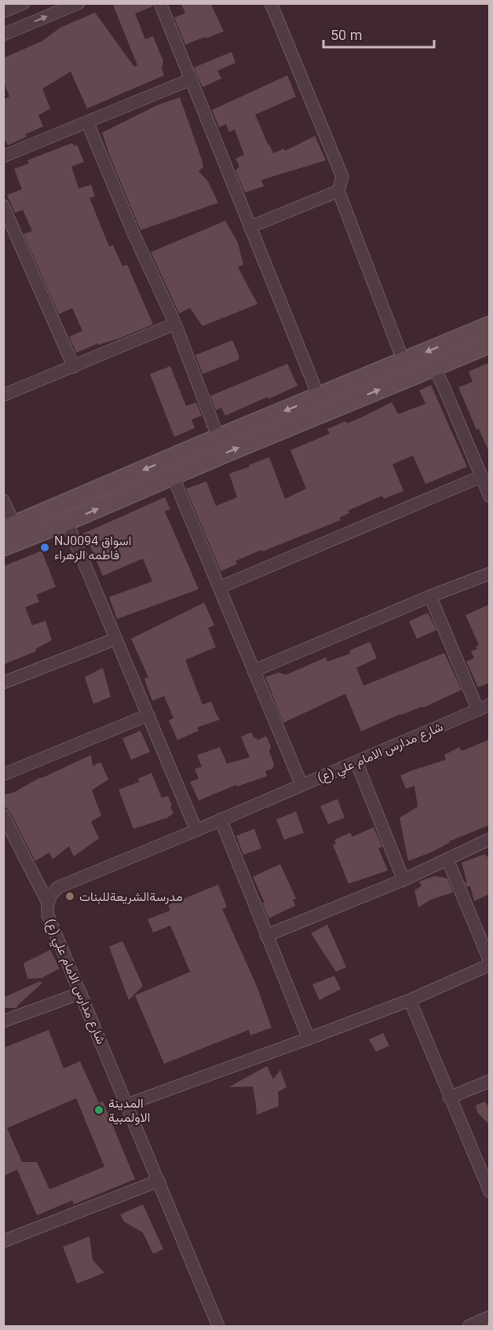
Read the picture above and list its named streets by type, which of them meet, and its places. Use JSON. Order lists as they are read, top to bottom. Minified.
{"streets":{"street":["شارع مدارس الامام علي (ع)"]},"places":["NJ0094 اسواق فاطمه الزهراء","مدرسةالشريعةللبنات","المدينة الاولمبية"],"scale_bar":"50 m"}
